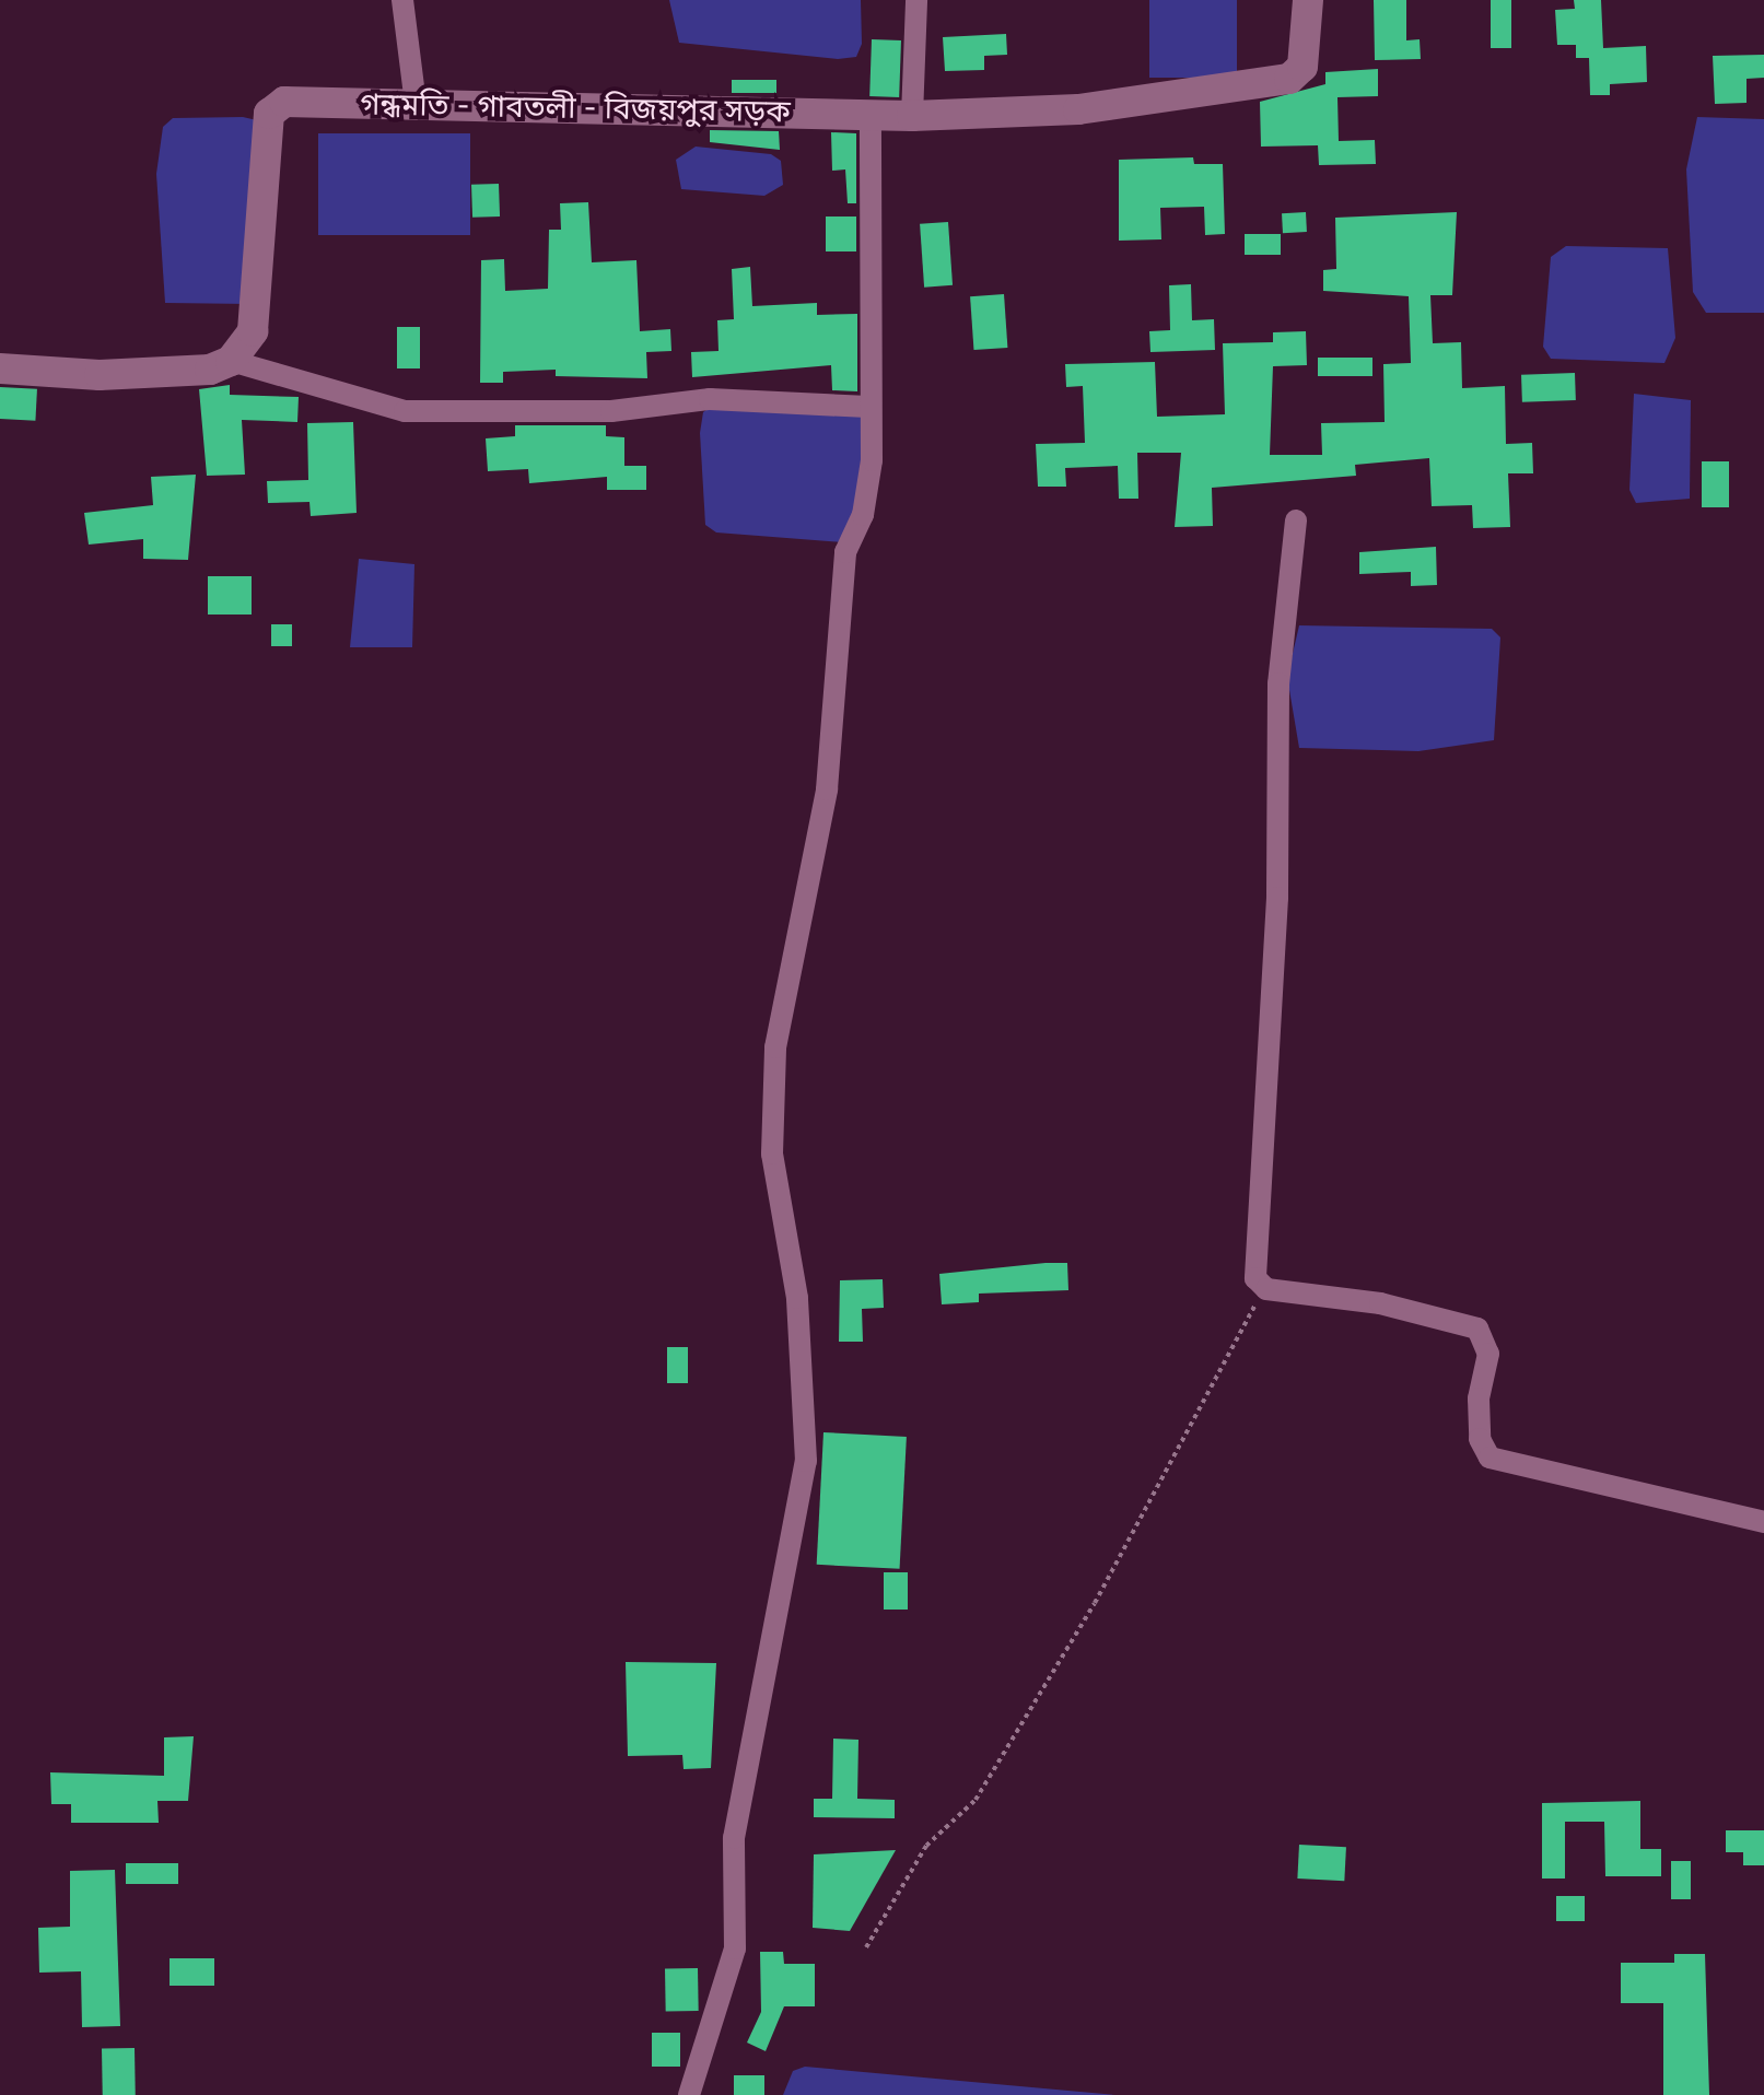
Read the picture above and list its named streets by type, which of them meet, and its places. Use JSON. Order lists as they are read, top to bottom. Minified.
{"streets":{"main road":["গন্ধমতি - গাবতলী - বিজয়পুর সড়ক"]}}
